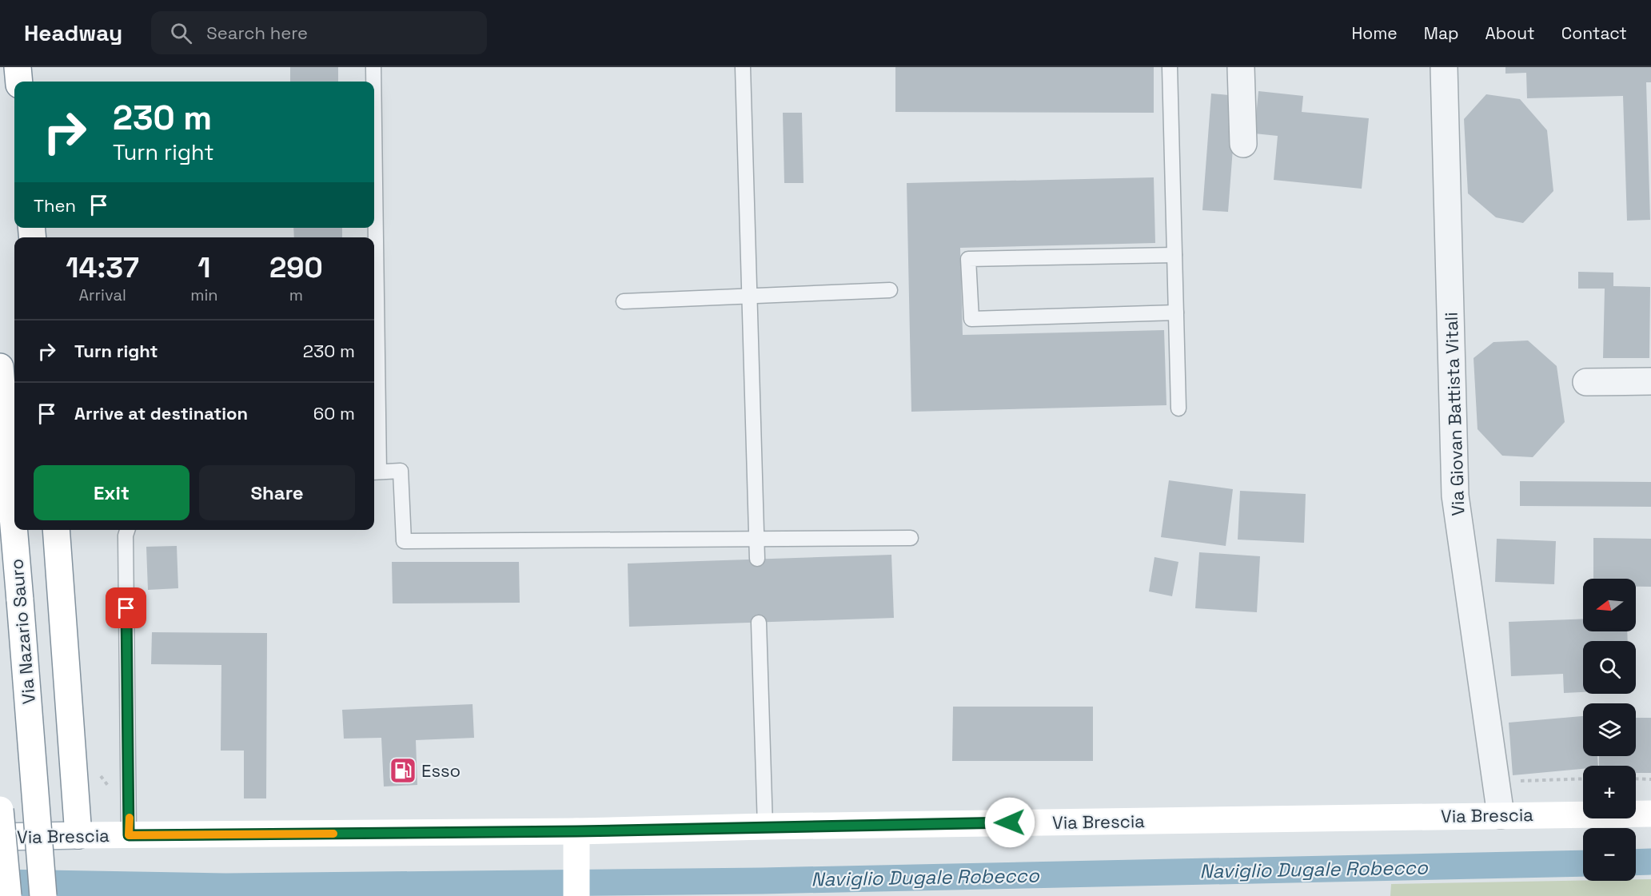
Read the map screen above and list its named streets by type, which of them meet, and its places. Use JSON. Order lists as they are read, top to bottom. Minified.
{"streets":{"main road":["Via Nazario Sauro","Via Brescia"],"street":["Via Giovan Battista Vitali"]},"crossings":[["Via Giovan Battista Vitali","Via Brescia"]],"water":["Naviglio Dugale Robecco"],"places":{"fuel station":["Esso"]},"north":"left","page":{"header":"Headway","search":"Search here","nav":["Home","Map","About","Contact"],"turn":["230 m","Turn right"],"then":"Then","eta":["14:37","Arrival","1","min","290","m"],"list":[{"name":"Turn right","value":"230 m"},{"name":"Arrive at destination","value":"60 m"}],"buttons":["Exit","Share"],"map_buttons":["+","−"]}}
